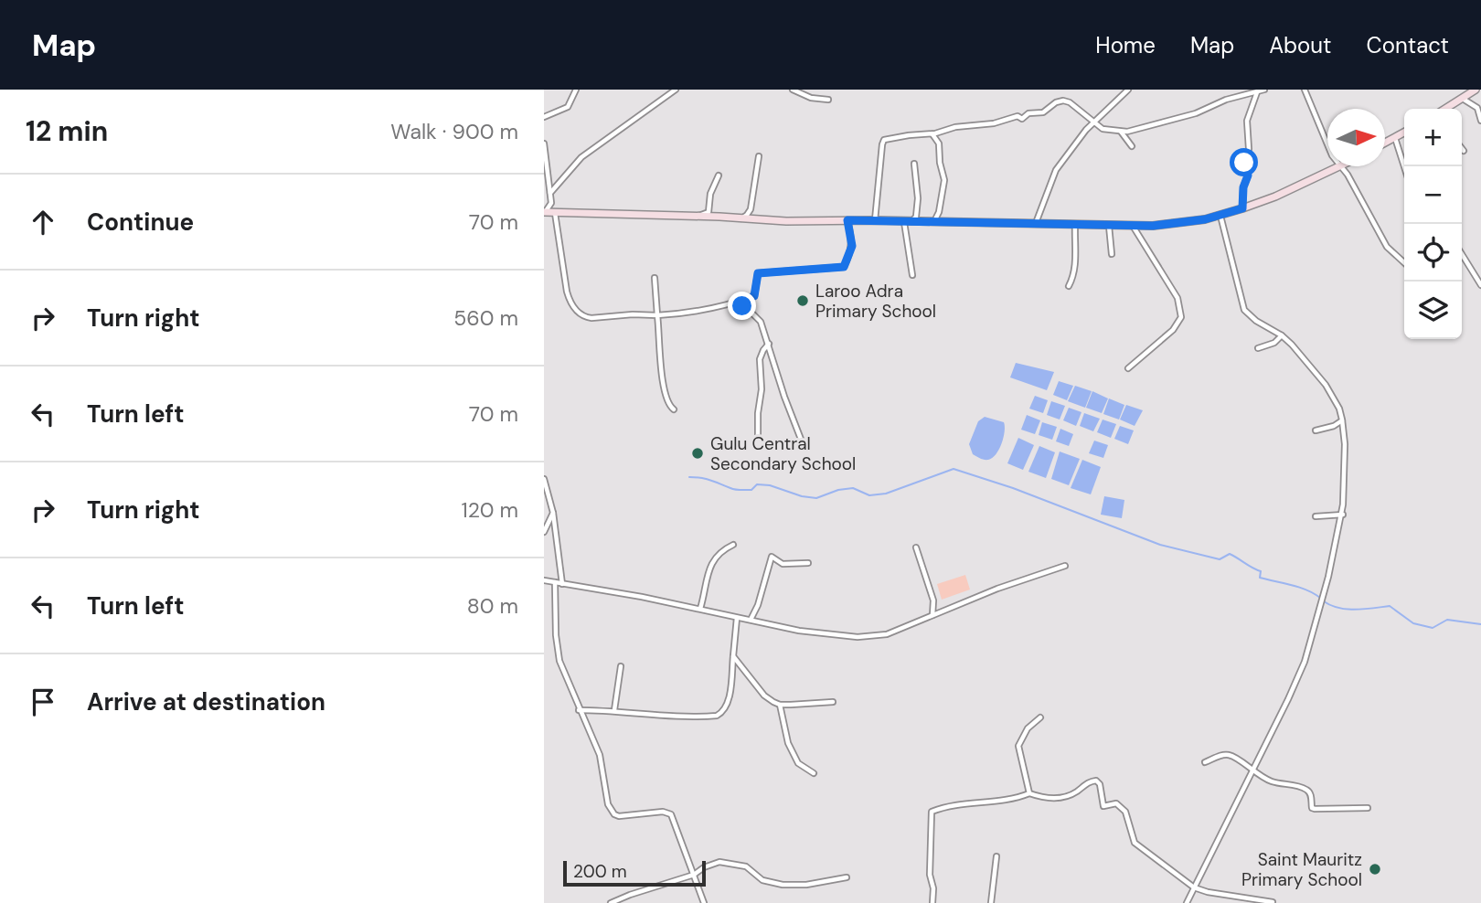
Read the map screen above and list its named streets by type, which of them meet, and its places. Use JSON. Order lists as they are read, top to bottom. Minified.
{"places":["Laroo Adra Primary School","Gulu Central Secondary School","Saint Mauritz Primary School"],"scale_bar":"200 m","north":"right","page":{"header":"Map","nav":["Home","Map","About","Contact"],"heading":["12 min","Walk · 900 m"],"map_buttons":["+","−"],"list":[["Continue","70 m"],["Turn right","560 m"],["Turn left","70 m"],["Turn right","120 m"],["Turn left","80 m"],"Arrive at destination"],"scale":"200 m"}}
